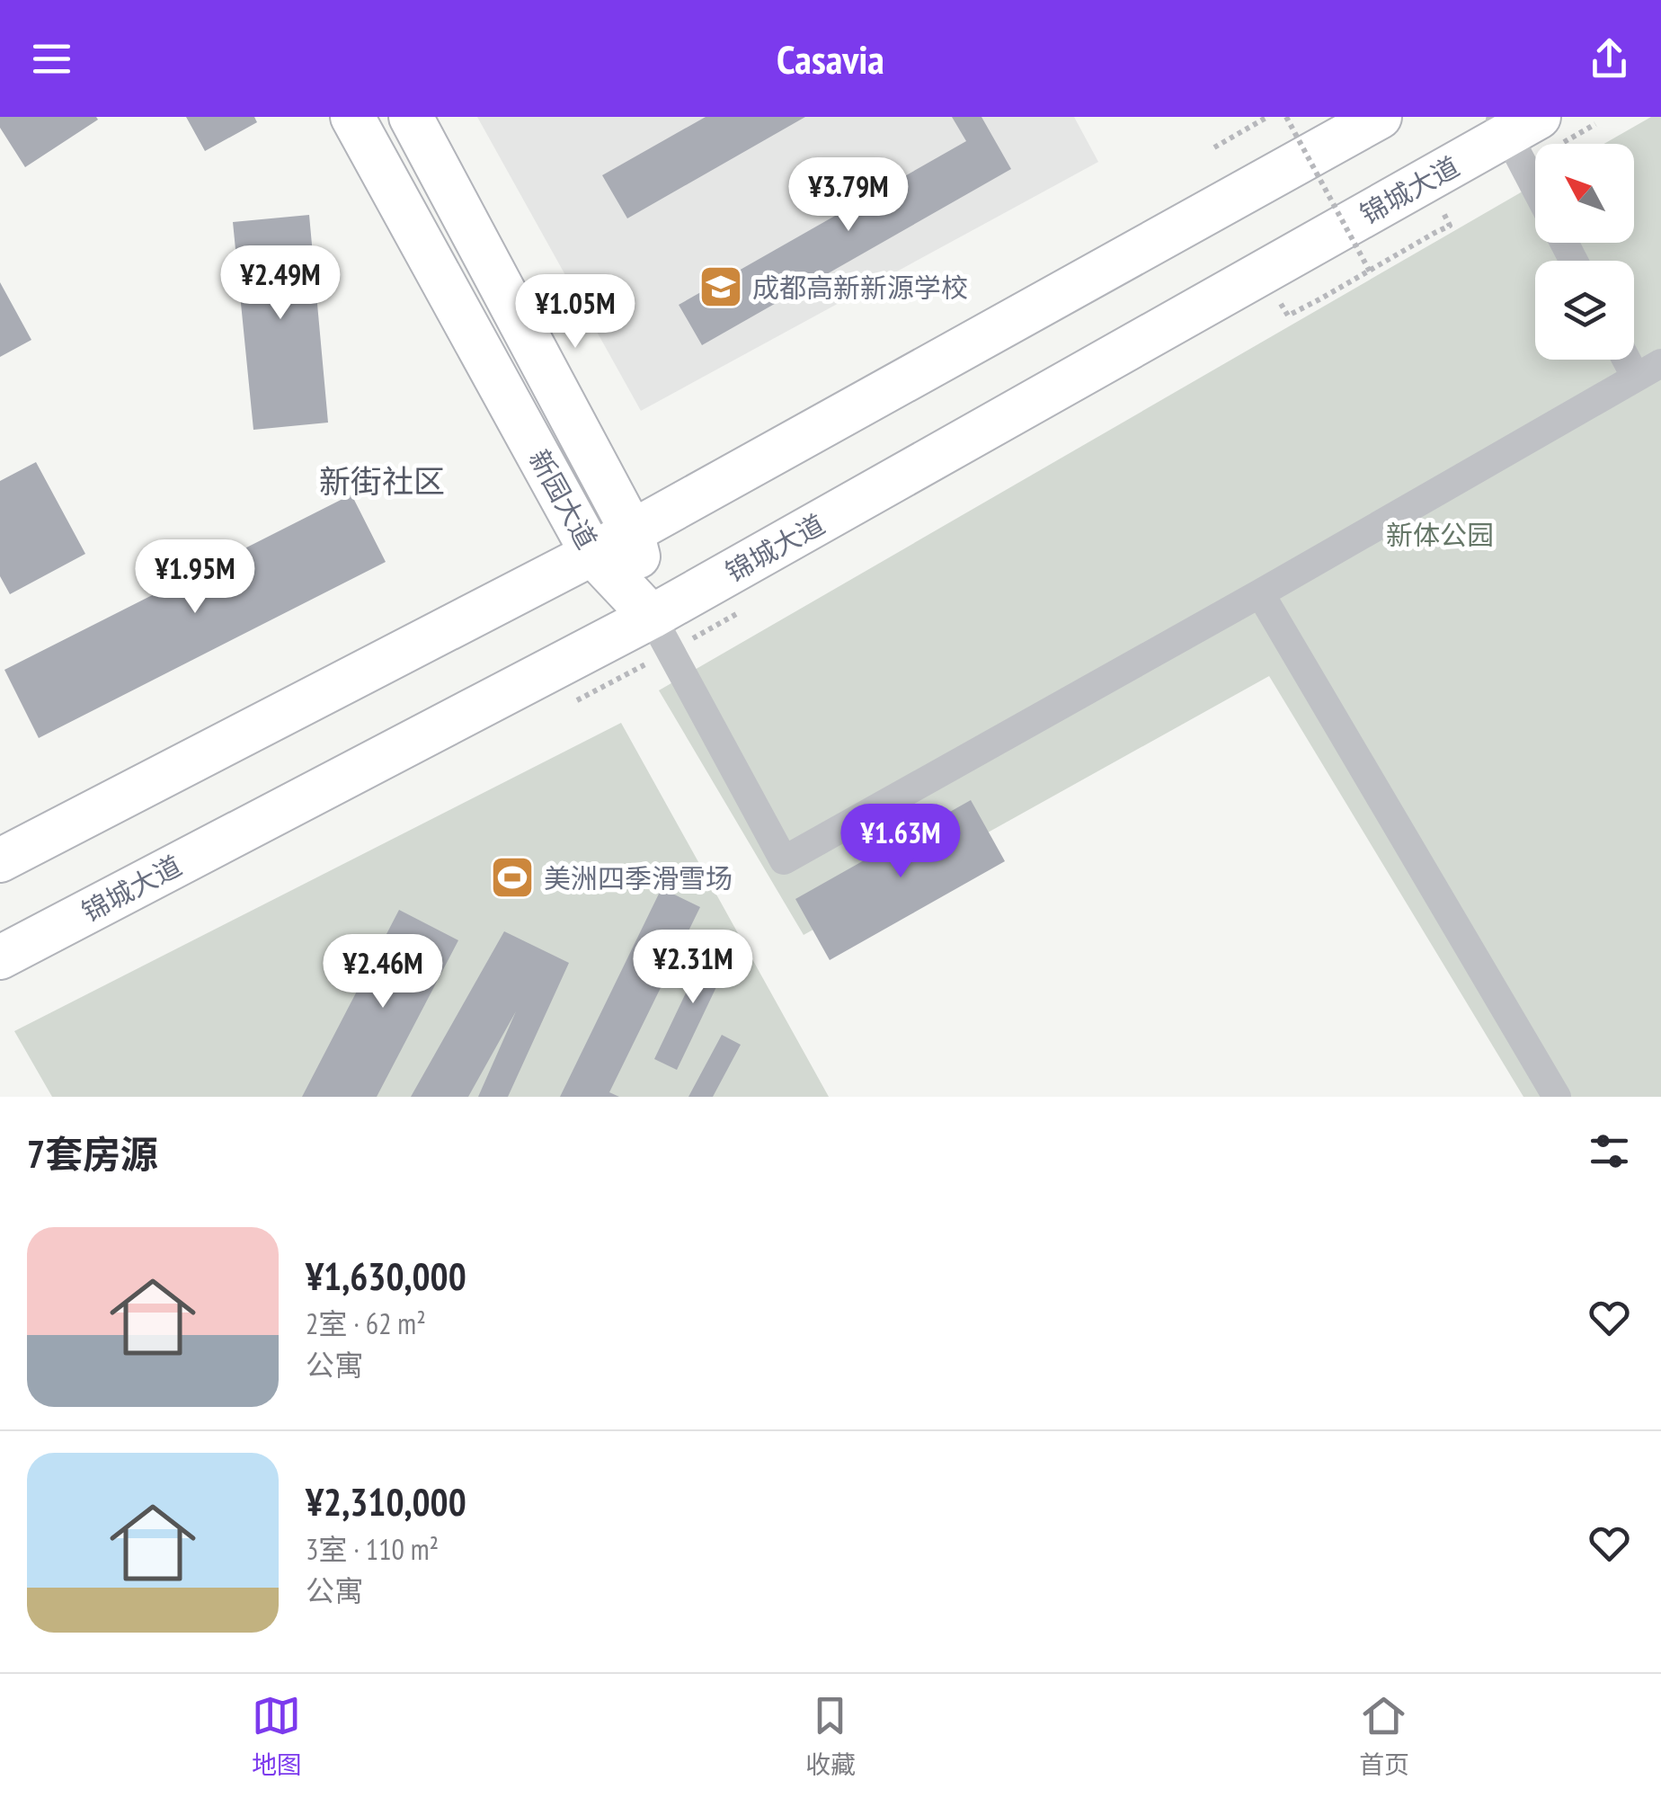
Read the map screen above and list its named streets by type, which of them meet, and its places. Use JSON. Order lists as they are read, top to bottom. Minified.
{"streets":{"main road":["锦城大道","新园大道"]},"crossings":[["锦城大道","新园大道"]],"districts":["新街社区"],"parks":["新体公园"],"places":{"school or university":["成都高新新源学校"],"sports":["美洲四季滑雪场"]},"north":"top left","page":{"header":"Casavia","price":["¥3.79M","¥2.49M","¥1.05M","¥1.95M","¥1.63M","¥2.31M","¥2.46M"],"heading":"7套房源","list":[{"name":"¥1,630,000","note":"2室 · 62 m² · 公寓"},{"name":"¥2,310,000","note":"3室 · 110 m² · 公寓"}],"tabs":["地图","收藏","首页"]}}
